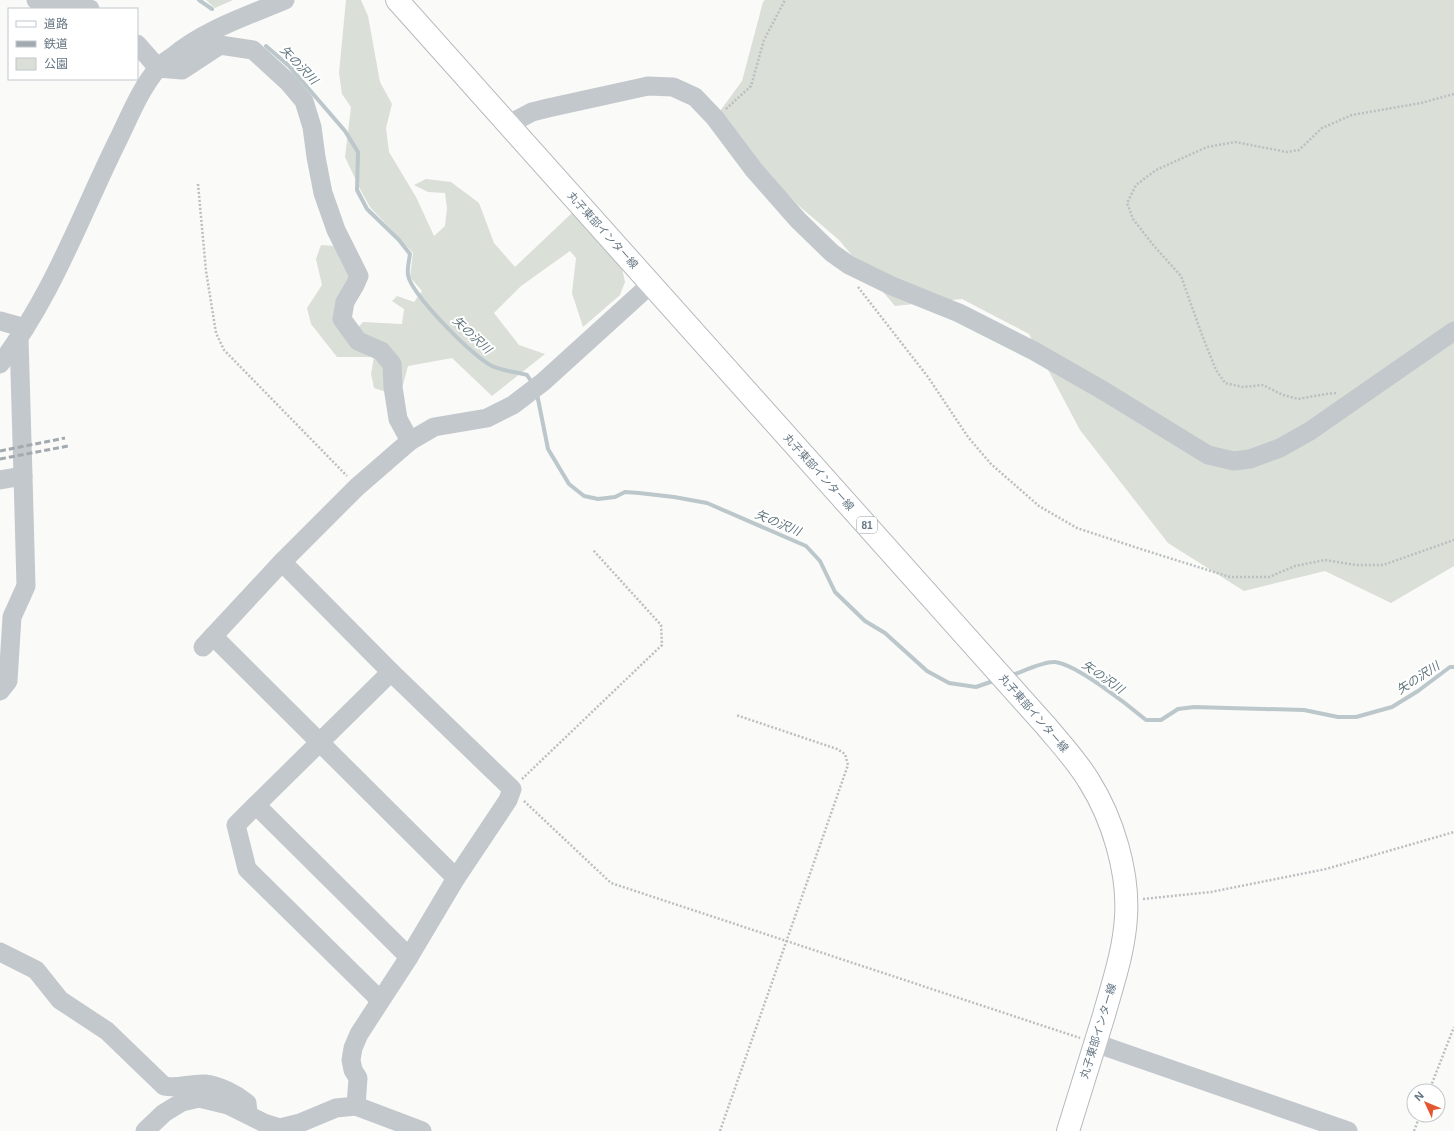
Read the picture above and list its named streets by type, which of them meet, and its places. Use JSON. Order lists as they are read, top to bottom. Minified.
{"streets":{"main road":["丸子東部インター線","81"]},"water":["矢の沢川"],"legend":["道路","鉄道","公園"],"north":"top left"}
